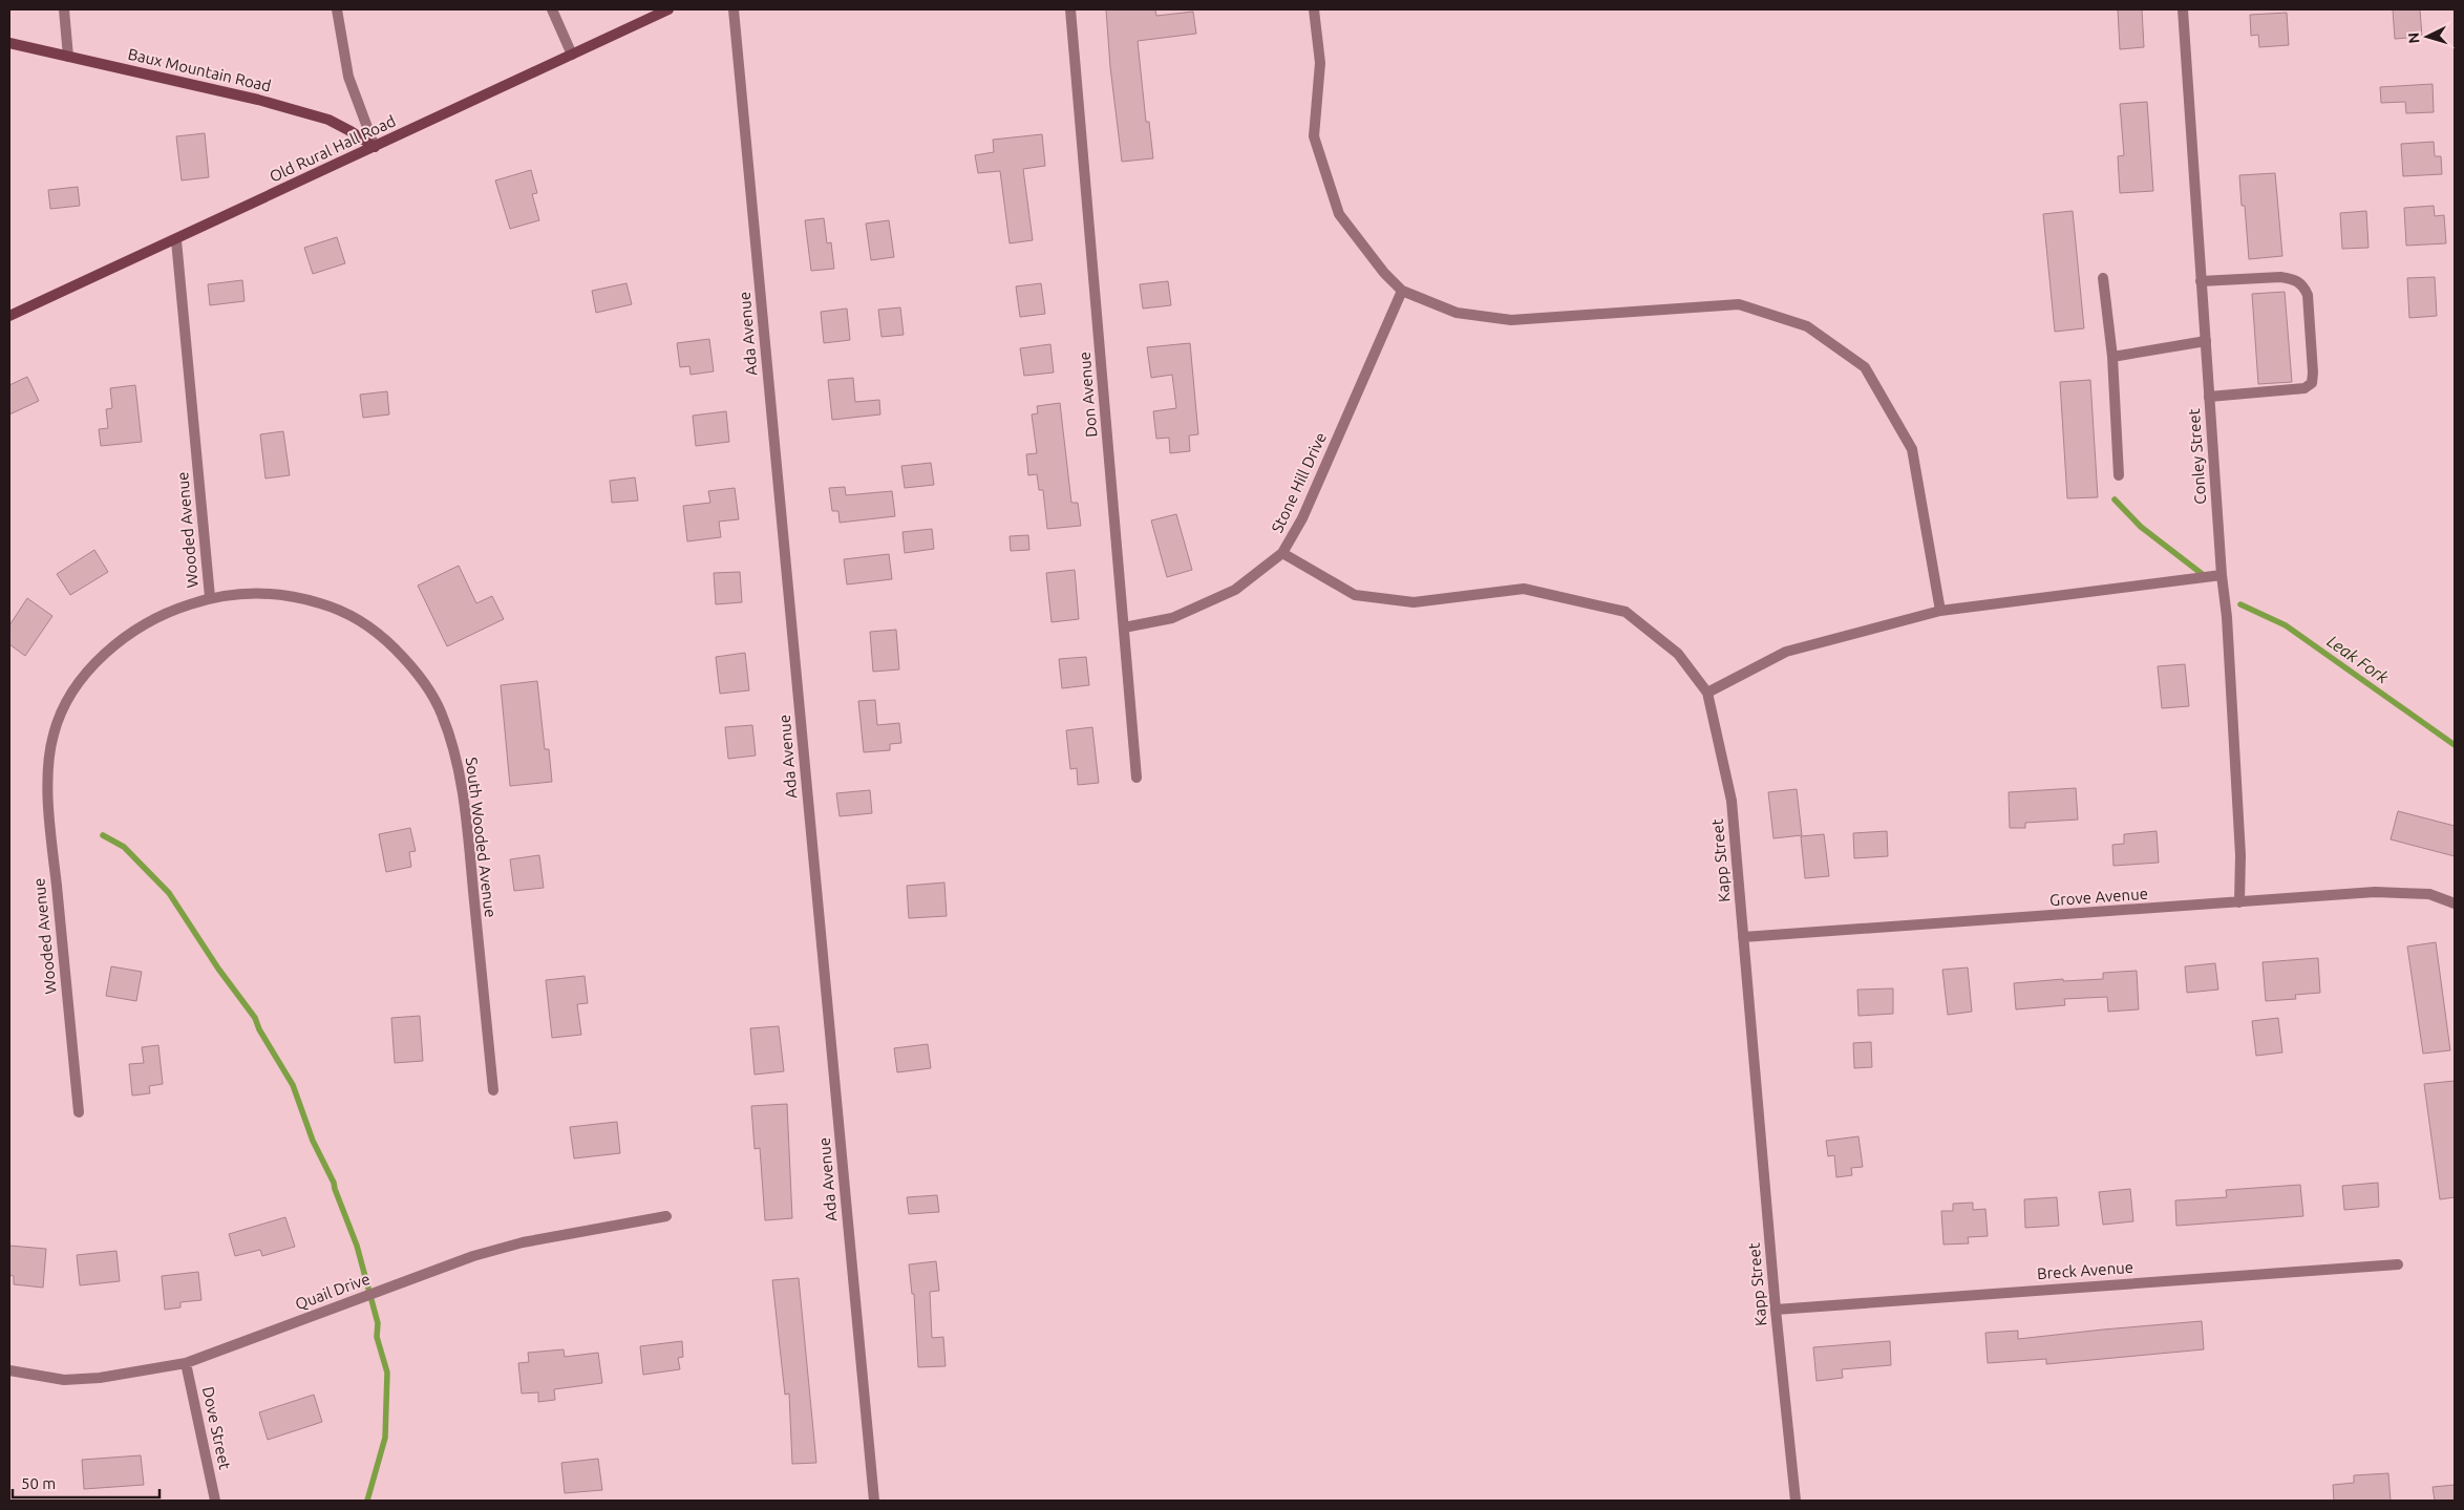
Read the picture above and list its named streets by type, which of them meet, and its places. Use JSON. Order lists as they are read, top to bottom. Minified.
{"streets":{"main road":["Baux Mountain Road","Old Rural Hall Road"],"street":["Ada Avenue","Don Avenue","Conley Street","Stone Hill Drive","Wooded Avenue","South Wooded Avenue","Kapp Street","Grove Avenue","Breck Avenue","Quail Drive","Dove Street"]},"crossings":[["Baux Mountain Road","Old Rural Hall Road"],["Old Rural Hall Road","Wooded Avenue"],["Don Avenue","Stone Hill Drive"],["Conley Street","Grove Avenue"],["Stone Hill Drive","Kapp Street"],["Wooded Avenue","South Wooded Avenue"],["Kapp Street","Grove Avenue"],["Kapp Street","Breck Avenue"],["Quail Drive","Dove Street"]],"water":["Leak Fork"],"scale_bar":"50 m","north":"left"}
